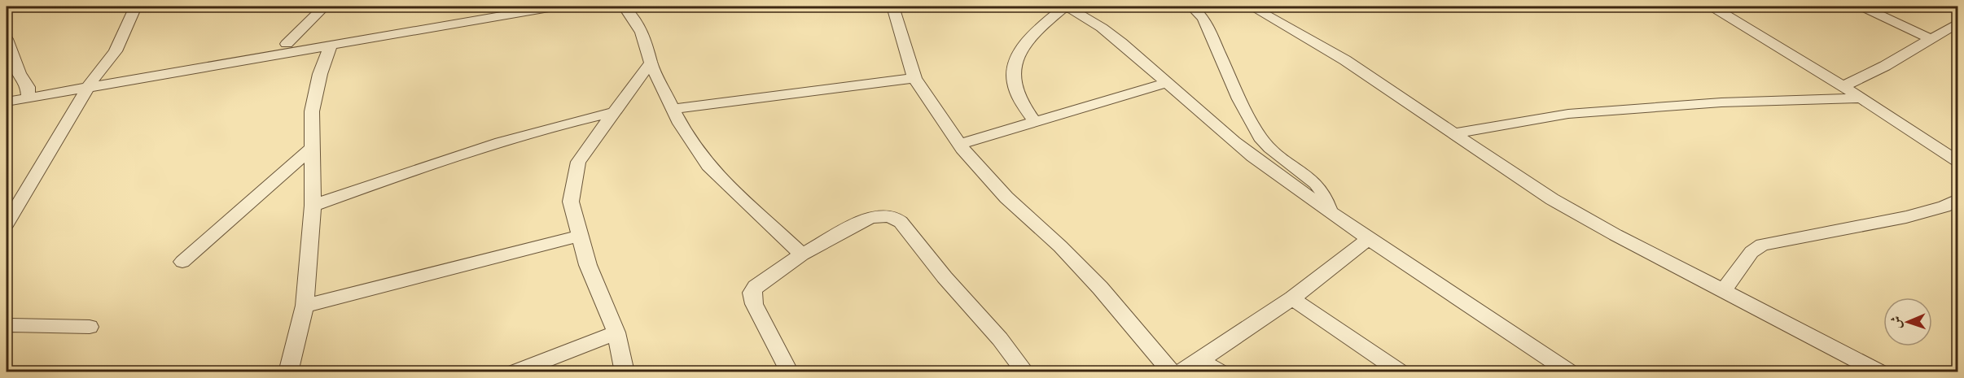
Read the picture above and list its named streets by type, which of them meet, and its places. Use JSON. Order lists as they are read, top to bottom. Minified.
{"north":"left"}
